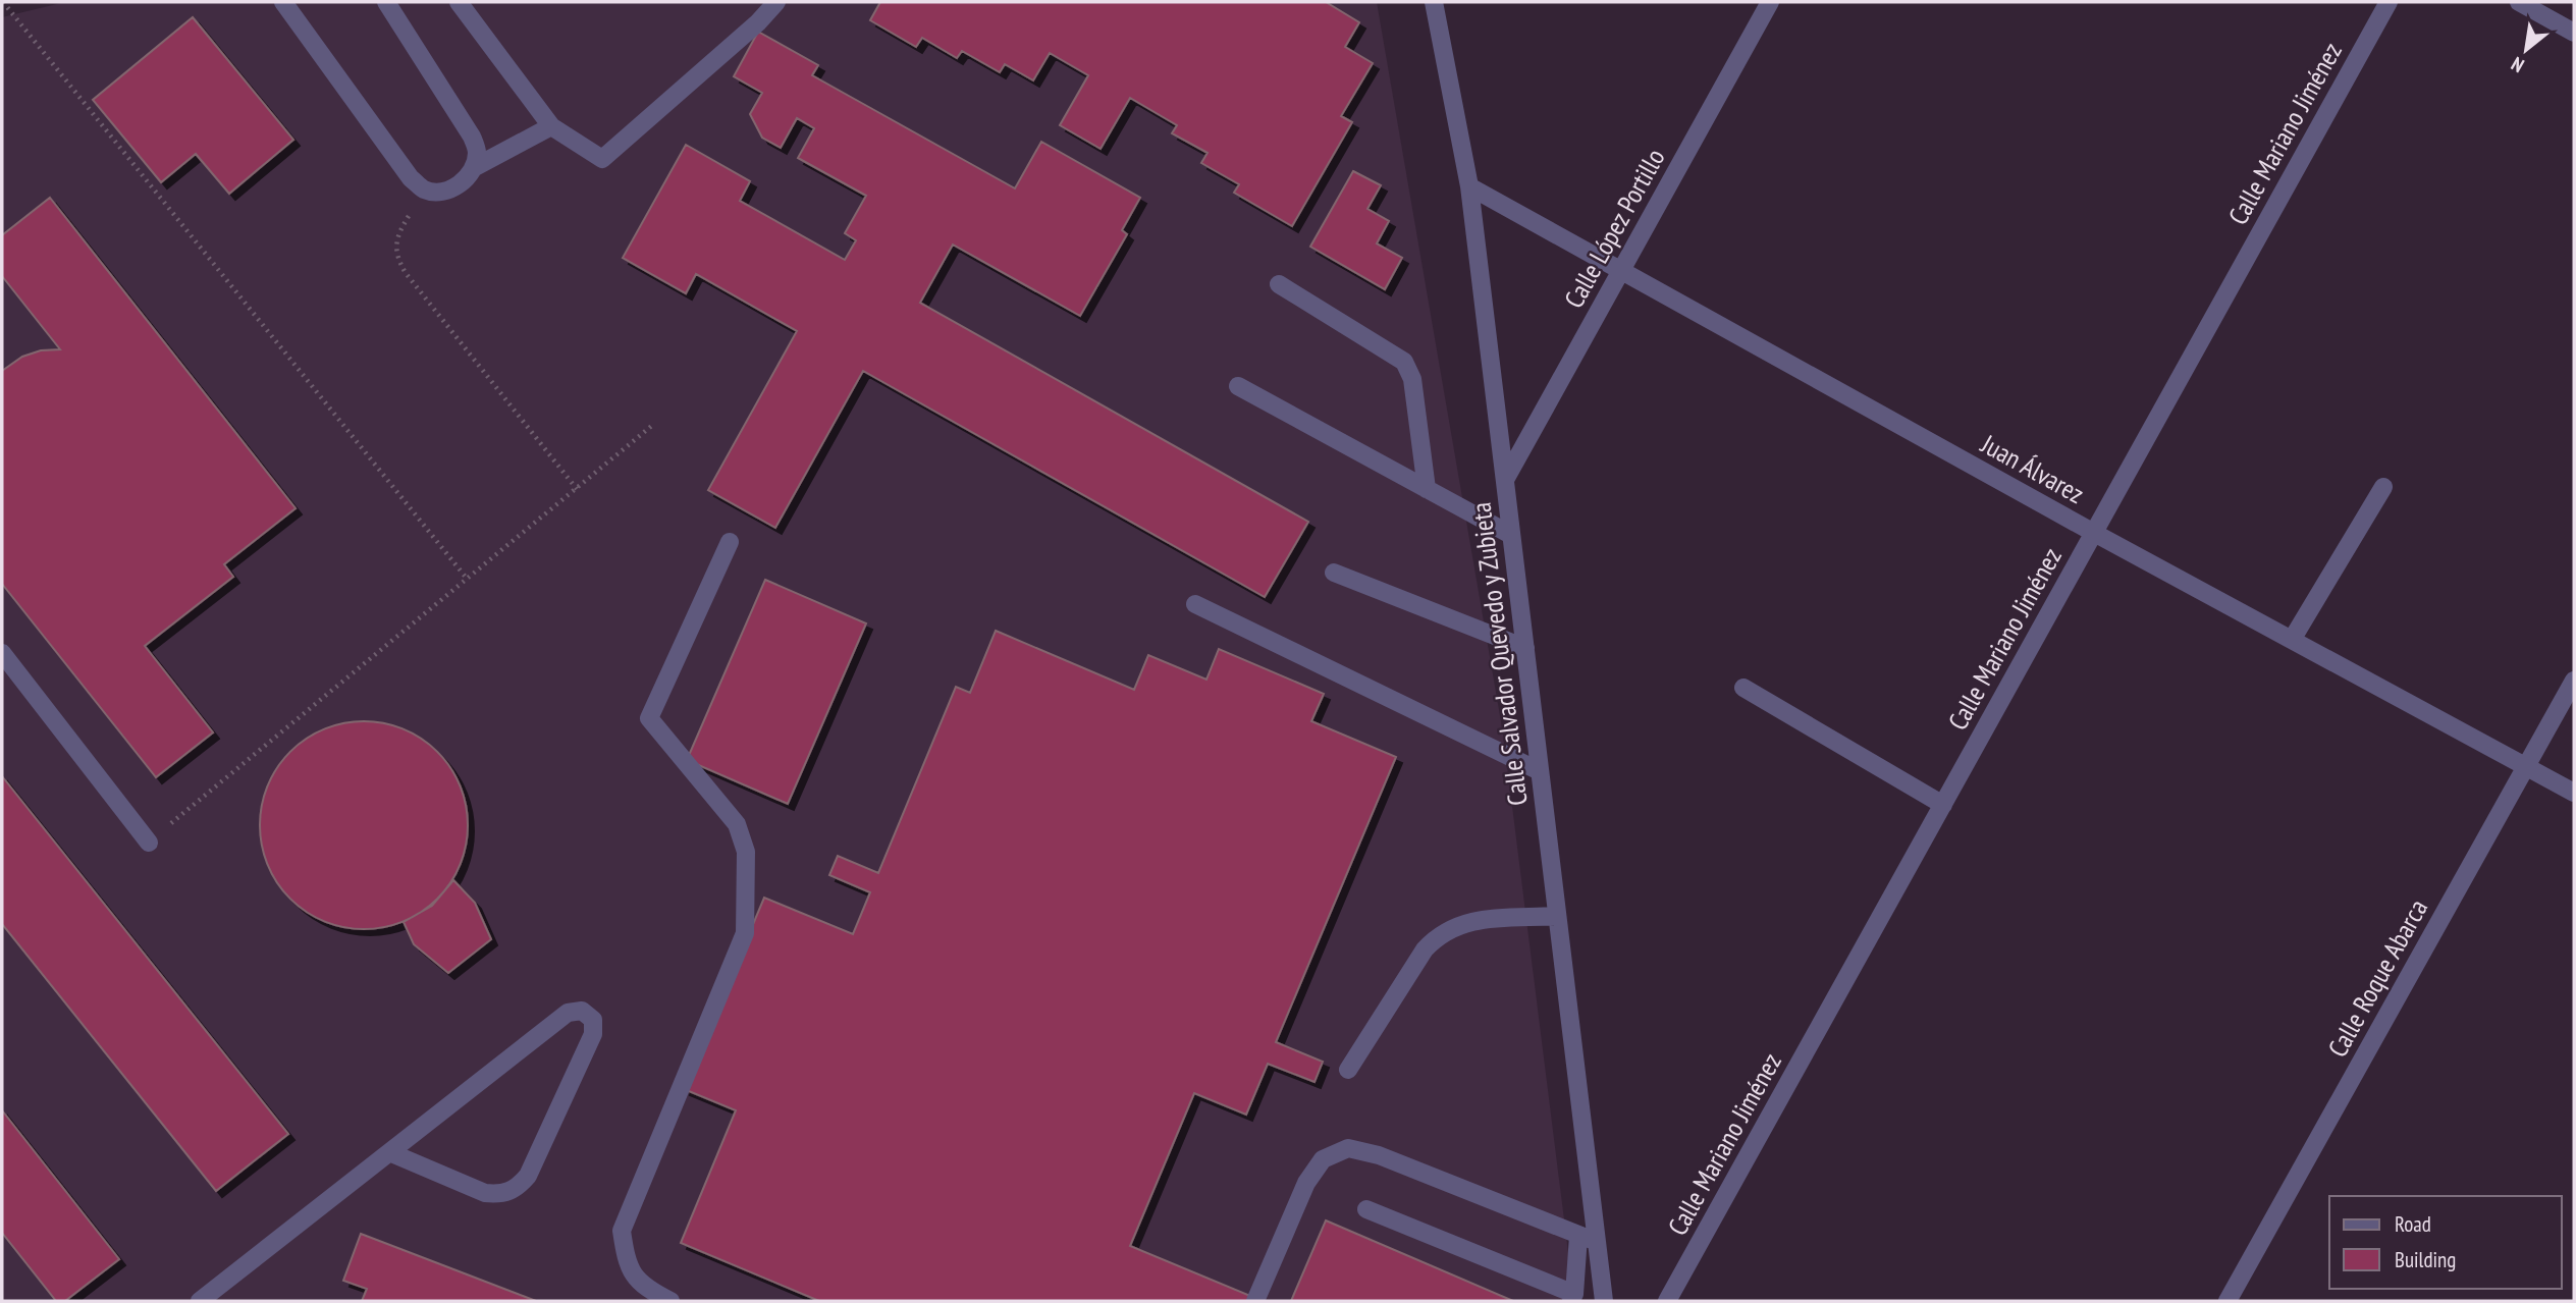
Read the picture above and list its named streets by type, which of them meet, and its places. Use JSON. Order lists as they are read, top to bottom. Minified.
{"streets":{"street":["Calle Mariano Jiménez","Calle López Portillo","Juan Álvarez","Calle Salvador Quevedo y Zubieta","Calle Roque Abarca"]},"crossings":[["Calle Mariano Jiménez","Juan Álvarez"],["Calle López Portillo","Juan Álvarez"],["Calle López Portillo","Calle Salvador Quevedo y Zubieta"],["Juan Álvarez","Calle Salvador Quevedo y Zubieta"],["Juan Álvarez","Calle Roque Abarca"]],"legend":["Road","Building"],"north":"bottom left"}
